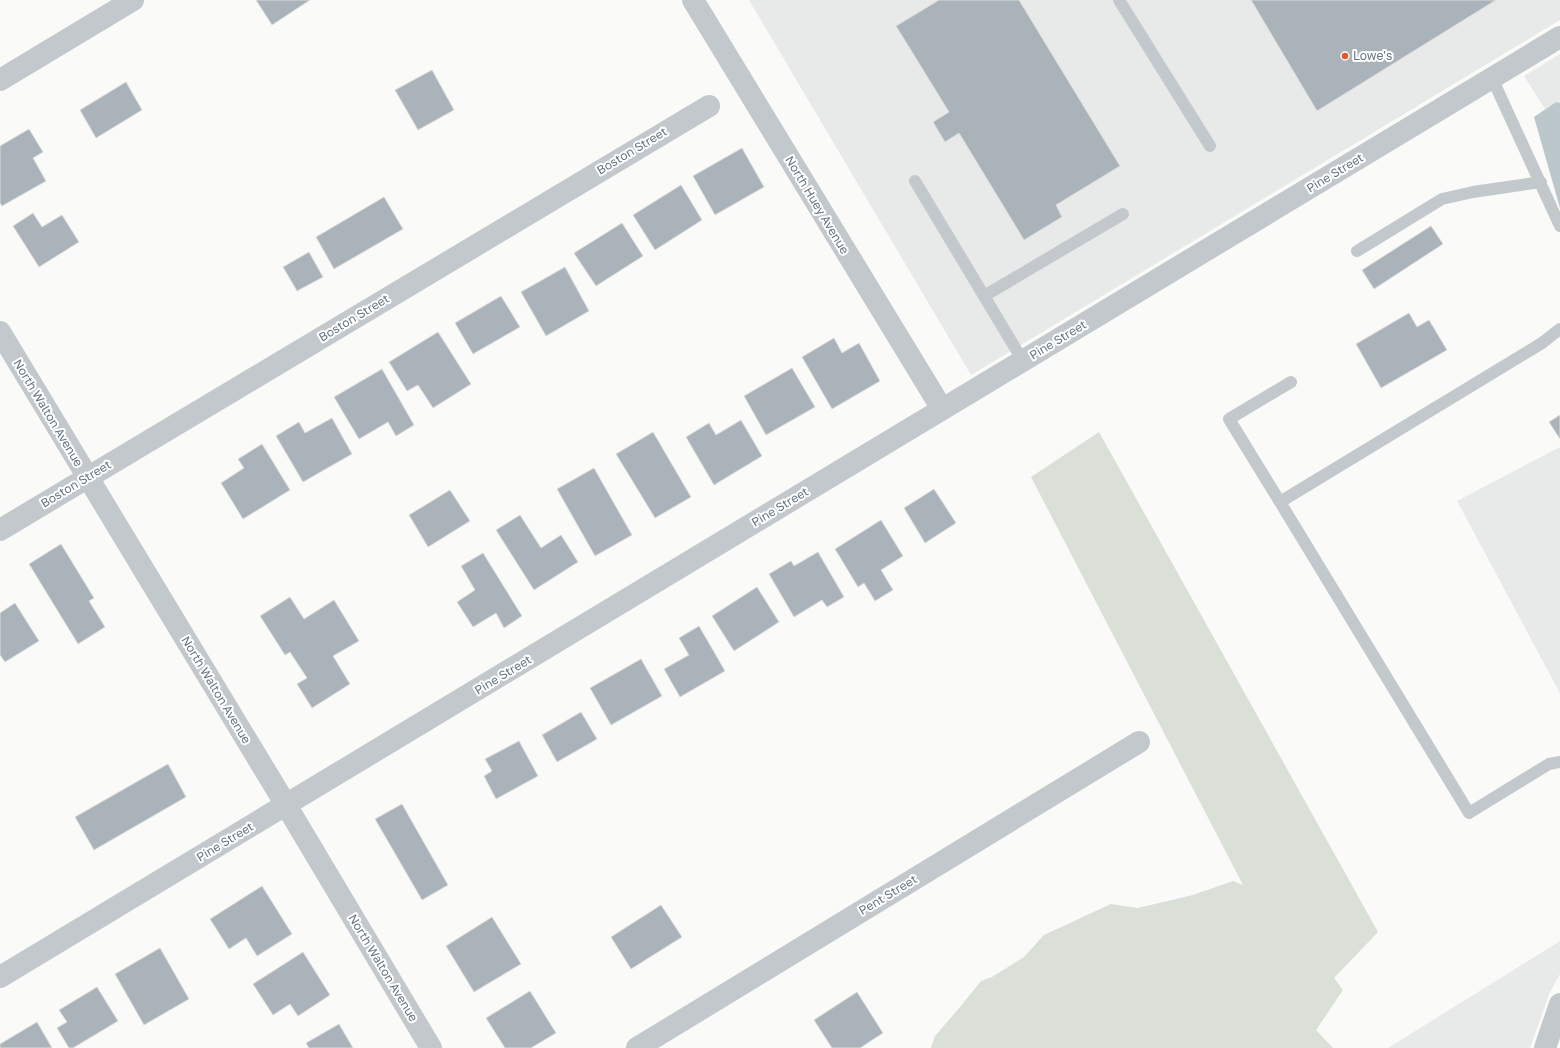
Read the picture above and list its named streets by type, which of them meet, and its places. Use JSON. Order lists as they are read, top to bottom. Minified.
{"streets":{"street":["Boston Street","Pine Street","North Huey Avenue","North Walton Avenue","Pent Street"]},"crossings":[["Boston Street","North Walton Avenue"],["Pine Street","North Huey Avenue"],["Pine Street","North Walton Avenue"]],"places":["Lowe's"]}
